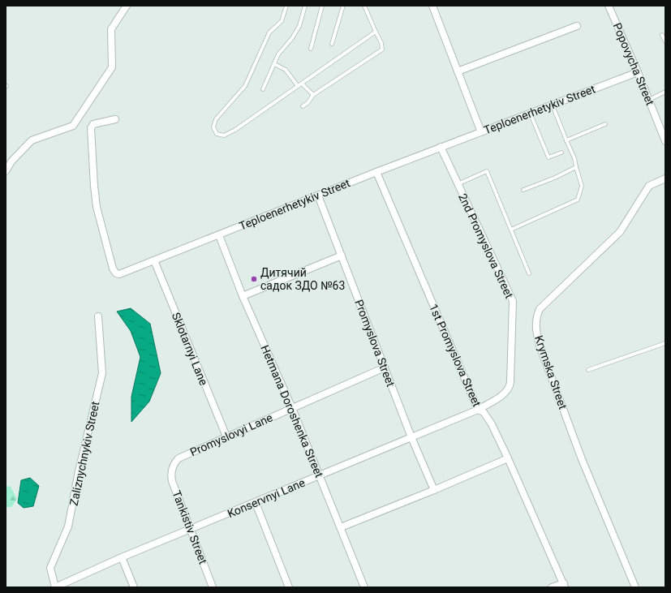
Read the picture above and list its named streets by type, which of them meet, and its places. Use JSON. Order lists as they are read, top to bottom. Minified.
{"streets":{"street":["Popovycha Street","Teploenerhetykiv Street","2nd Promyslova Street","Promyslova Street","Sklotarnyi Lane","1st Promyslova Street","Krymska Street","Hetmana Doroshenka Street","Promyslovyi Lane","Zaliznychnykiv Street","Konservnyi Lane","Tankistiv Street"]},"crossings":[["Popovycha Street","Teploenerhetykiv Street"],["Teploenerhetykiv Street","2nd Promyslova Street"],["Teploenerhetykiv Street","Promyslova Street"],["Teploenerhetykiv Street","Sklotarnyi Lane"],["Teploenerhetykiv Street","1st Promyslova Street"],["Teploenerhetykiv Street","Hetmana Doroshenka Street"],["2nd Promyslova Street","1st Promyslova Street"],["2nd Promyslova Street","Konservnyi Lane"],["Promyslova Street","Promyslovyi Lane"],["Promyslova Street","Konservnyi Lane"],["Sklotarnyi Lane","Promyslovyi Lane"],["1st Promyslova Street","Konservnyi Lane"],["Hetmana Doroshenka Street","Promyslovyi Lane"],["Hetmana Doroshenka Street","Konservnyi Lane"],["Promyslovyi Lane","Tankistiv Street"],["Zaliznychnykiv Street","Konservnyi Lane"],["Konservnyi Lane","Tankistiv Street"]],"places":["Дитячий садок ЗДО №63"]}
